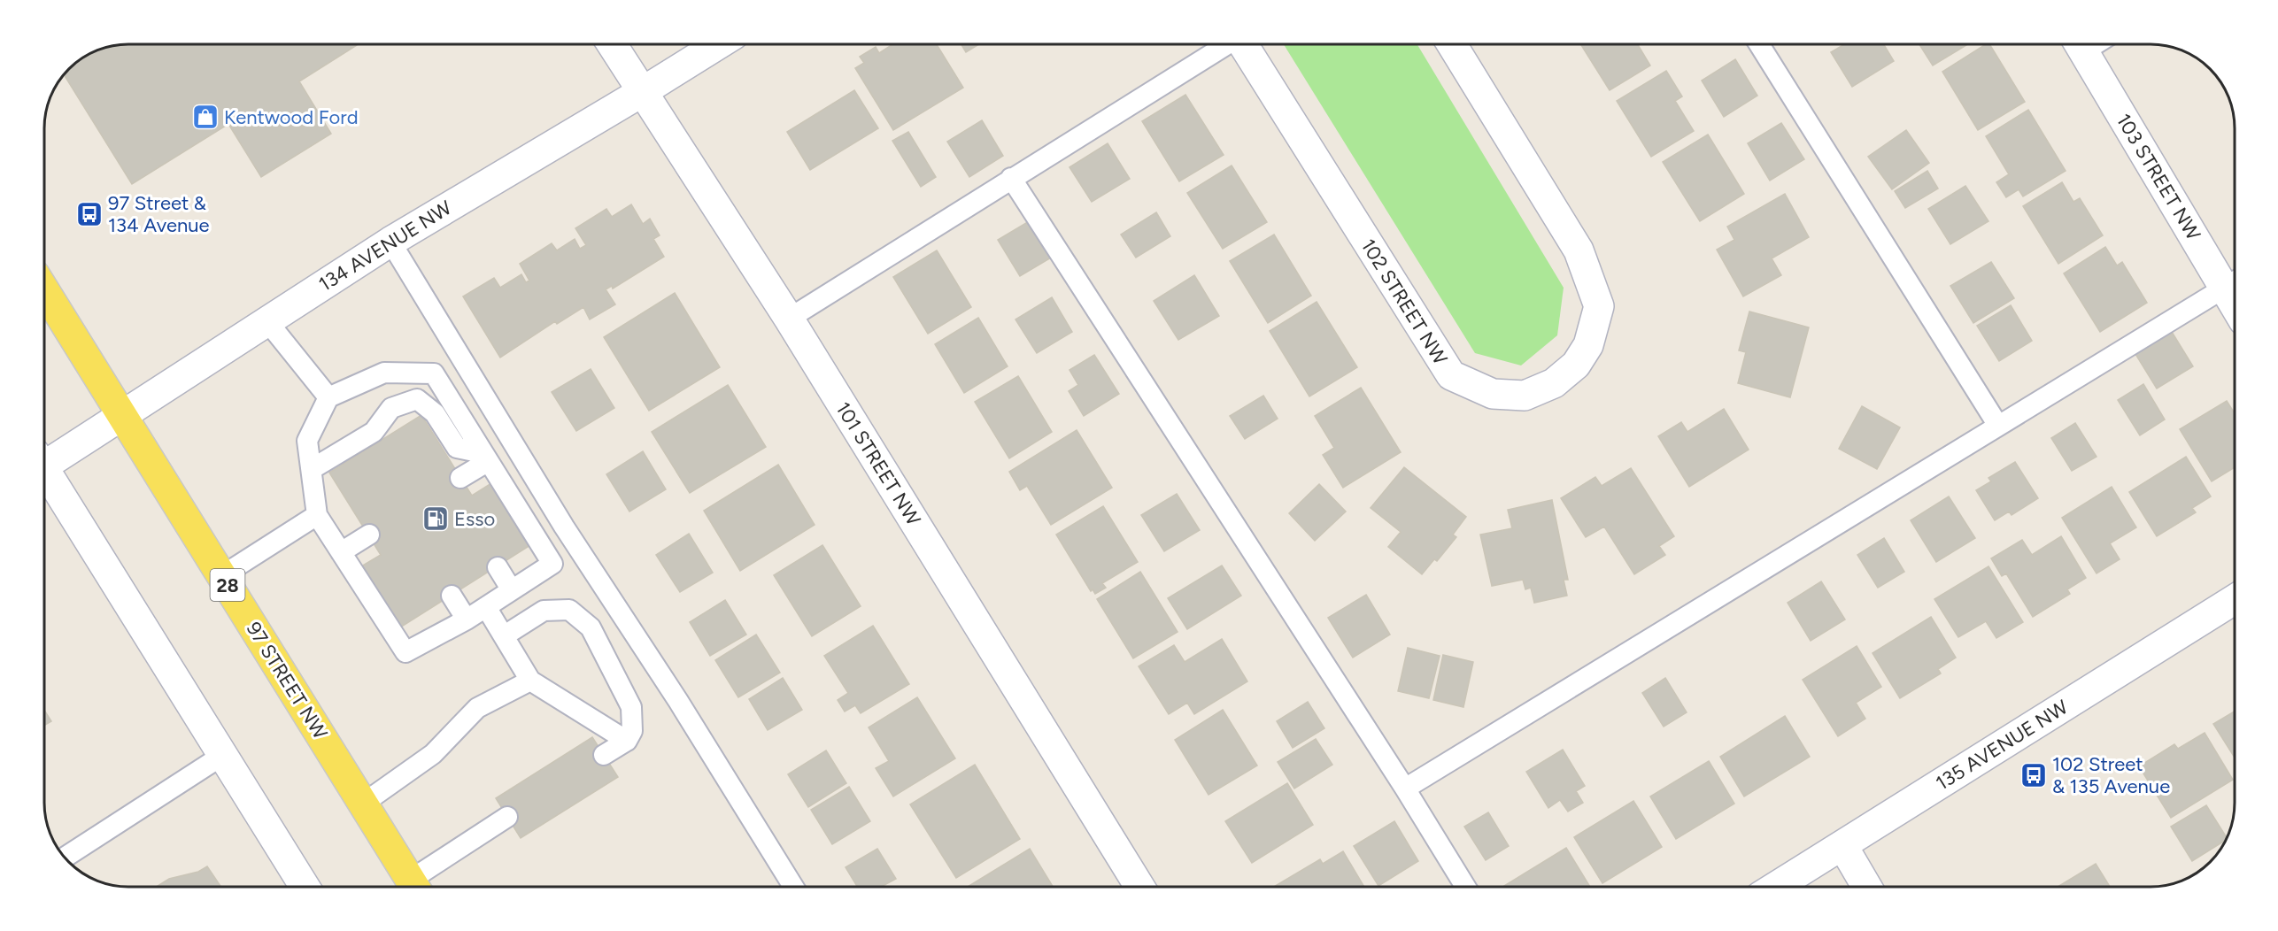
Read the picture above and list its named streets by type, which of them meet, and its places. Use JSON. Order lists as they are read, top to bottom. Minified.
{"streets":{"main road":["28","97 STREET NW"],"street":["103 STREET NW","134 AVENUE NW","102 STREET NW","101 STREET NW","135 AVENUE NW"]},"crossings":[["134 AVENUE NW","101 STREET NW"],["134 AVENUE NW","97 STREET NW"]],"places":{"shop":["Kentwood Ford"],"bus stop":["97 Street & 134 Avenue","102 Street & 135 Avenue"],"fuel station":["Esso"]}}
